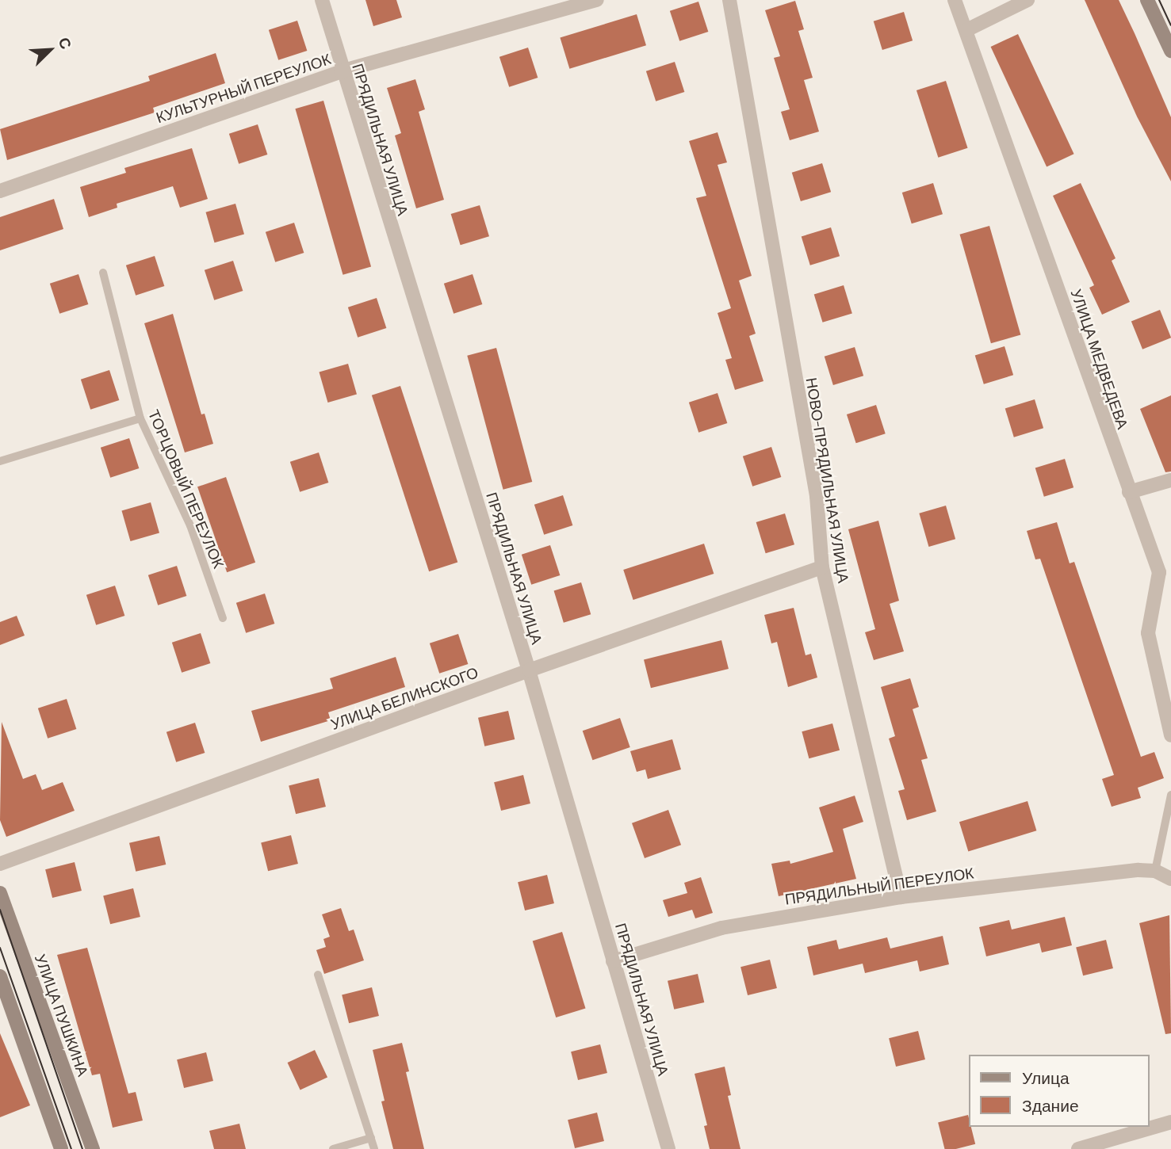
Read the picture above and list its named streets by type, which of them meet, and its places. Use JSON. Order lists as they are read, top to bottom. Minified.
{"streets":{"main road":["УЛИЦА ПУШКИНА"],"street":["КУЛЬТУРНЫЙ ПЕРЕУЛОК","ПРЯДИЛЬНАЯ УЛИЦА","УЛИЦА МЕДВЕДЕВА","НОВО-ПРЯДИЛЬНАЯ УЛИЦА","УЛИЦА БЕЛИНСКОГО","ПРЯДИЛЬНЫЙ ПЕРЕУЛОК"],"lane":["ТОРЦОВЫЙ ПЕРЕУЛОК"]},"crossings":[["КУЛЬТУРНЫЙ ПЕРЕУЛОК","ПРЯДИЛЬНАЯ УЛИЦА"],["ПРЯДИЛЬНАЯ УЛИЦА","УЛИЦА БЕЛИНСКОГО"],["ПРЯДИЛЬНАЯ УЛИЦА","ПРЯДИЛЬНЫЙ ПЕРЕУЛОК"],["НОВО-ПРЯДИЛЬНАЯ УЛИЦА","УЛИЦА БЕЛИНСКОГО"],["НОВО-ПРЯДИЛЬНАЯ УЛИЦА","ПРЯДИЛЬНЫЙ ПЕРЕУЛОК"]],"legend":["Улица","Здание"],"north":"top right"}
